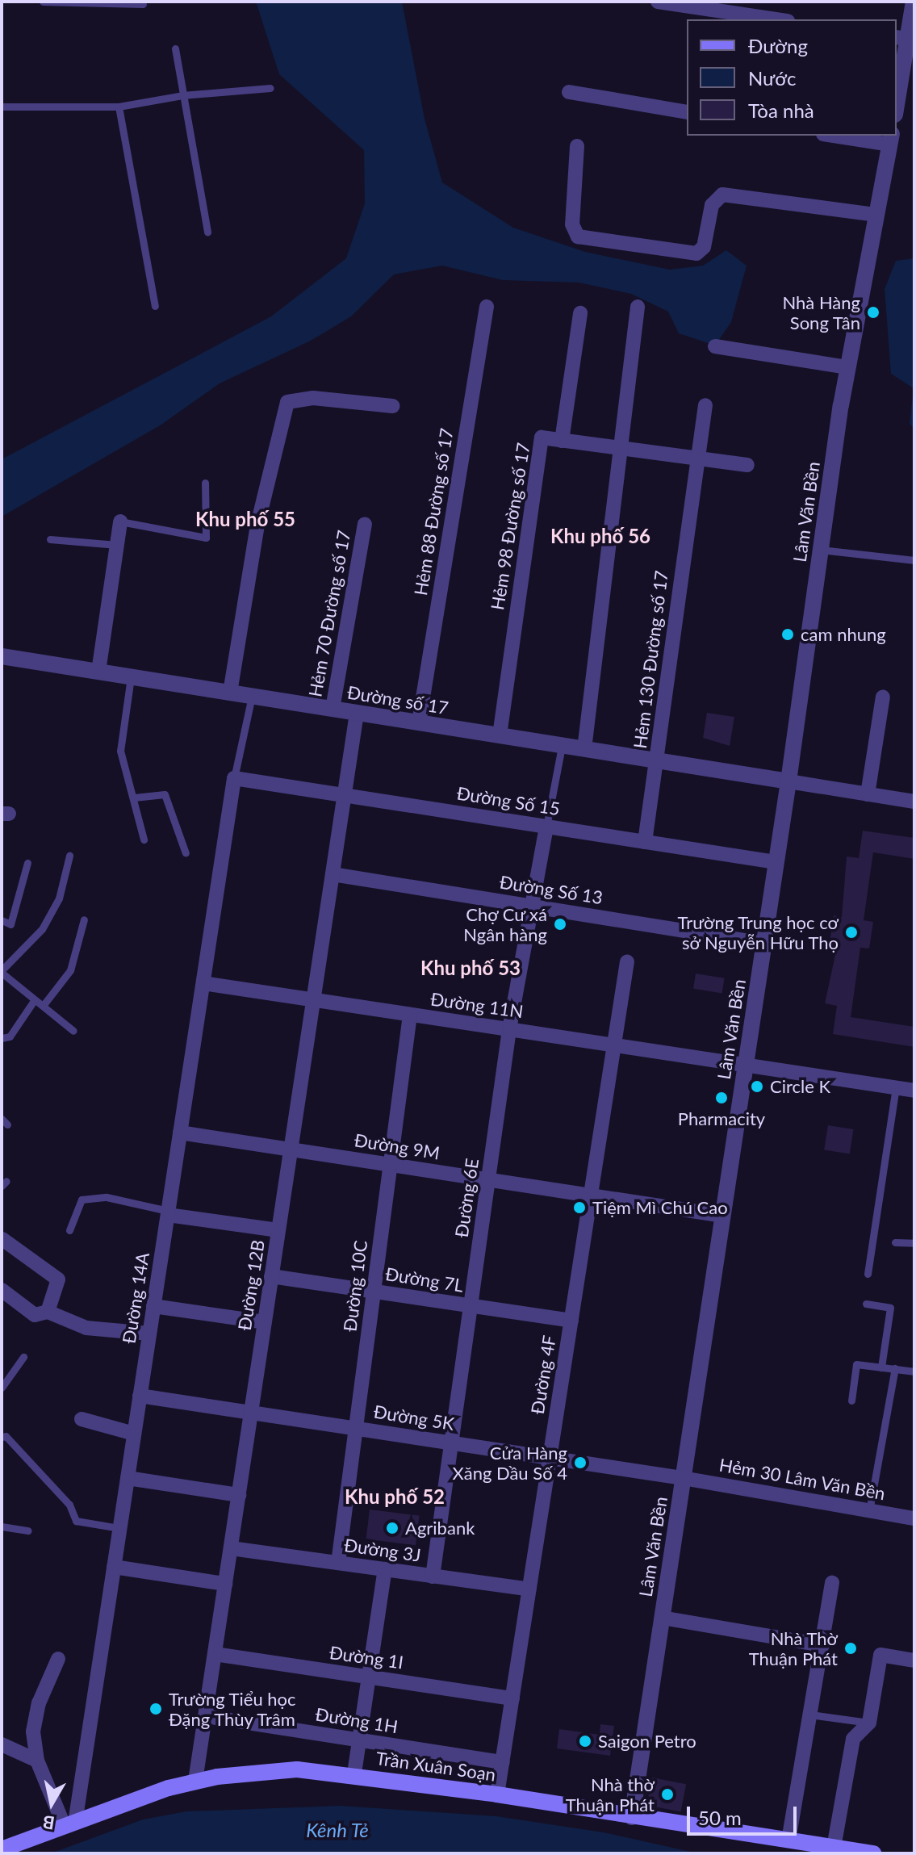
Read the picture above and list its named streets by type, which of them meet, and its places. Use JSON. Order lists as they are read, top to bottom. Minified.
{"streets":{"main road":["Trần Xuân Soạn"],"street":["Hẻm 88 Đường số 17","Lâm Văn Bền","Hẻm 98 Đường số 17","Hẻm 70 Đường số 17","Hẻm 130 Đường số 17","Đường số 17","Đường Số 15","Đường Số 13","Đường 11N","Đường 9M","Đường 6E","Đường 7L","Đường 12B","Đường 10C","Đường 14A","Đường 4F","Đường 5K","Hẻm 30 Lâm Văn Bền","Đường 3J","Đường 1I","Đường 1H"]},"crossings":[["Hẻm 88 Đường số 17","Đường số 17"],["Lâm Văn Bền","Đường số 17"],["Lâm Văn Bền","Đường Số 15"],["Lâm Văn Bền","Đường Số 13"],["Lâm Văn Bền","Đường 11N"],["Lâm Văn Bền","Đường 9M"],["Lâm Văn Bền","Đường 5K"],["Lâm Văn Bền","Hẻm 30 Lâm Văn Bền"],["Lâm Văn Bền","Trần Xuân Soạn"],["Hẻm 98 Đường số 17","Hẻm 130 Đường số 17"],["Hẻm 98 Đường số 17","Đường số 17"],["Hẻm 70 Đường số 17","Đường số 17"],["Hẻm 130 Đường số 17","Đường số 17"],["Hẻm 130 Đường số 17","Đường Số 15"],["Đường số 17","Đường 12B"],["Đường Số 15","Đường 6E"],["Đường Số 15","Đường 12B"],["Đường Số 15","Đường 14A"],["Đường Số 13","Đường 6E"],["Đường Số 13","Đường 12B"],["Đường 11N","Đường 6E"],["Đường 11N","Đường 12B"],["Đường 11N","Đường 10C"],["Đường 11N","Đường 14A"],["Đường 11N","Đường 4F"],["Đường 9M","Đường 6E"],["Đường 9M","Đường 12B"],["Đường 9M","Đường 10C"],["Đường 9M","Đường 14A"],["Đường 9M","Đường 4F"],["Đường 6E","Đường 7L"],["Đường 6E","Đường 5K"],["Đường 6E","Đường 3J"],["Đường 7L","Đường 12B"],["Đường 7L","Đường 10C"],["Đường 7L","Đường 4F"],["Đường 12B","Đường 5K"],["Đường 12B","Đường 3J"],["Đường 12B","Đường 1I"],["Đường 12B","Đường 1H"],["Đường 12B","Trần Xuân Soạn"],["Đường 10C","Đường 5K"],["Đường 10C","Đường 3J"],["Đường 14A","Đường 5K"],["Đường 14A","Trần Xuân Soạn"],["Đường 4F","Đường 5K"],["Đường 4F","Đường 3J"],["Đường 4F","Đường 1I"],["Đường 4F","Đường 1H"],["Đường 4F","Trần Xuân Soạn"],["Đường 5K","Hẻm 30 Lâm Văn Bền"]],"districts":["Khu phố 55","Khu phố 56","Khu phố 53","Khu phố 52"],"water":["Kênh Tẻ"],"places":["Nhà Hàng Song Tân","cam nhung","Chợ Cư xá Ngân hàng","Trường Trung học cơ sở Nguyễn Hữu Thọ","Circle K","Pharmacity","Tiệm Mì Chú Cao","Cửa Hàng Xăng Dầu Số 4","Agribank","Nhà Thờ Thuận Phát","Trường Tiểu học Đặng Thùy Trâm","Saigon Petro","Nhà thờ Thuận Phát"],"legend":["Đường","Nước","Tòa nhà"],"scale_bar":"50 m","north":"bottom"}
